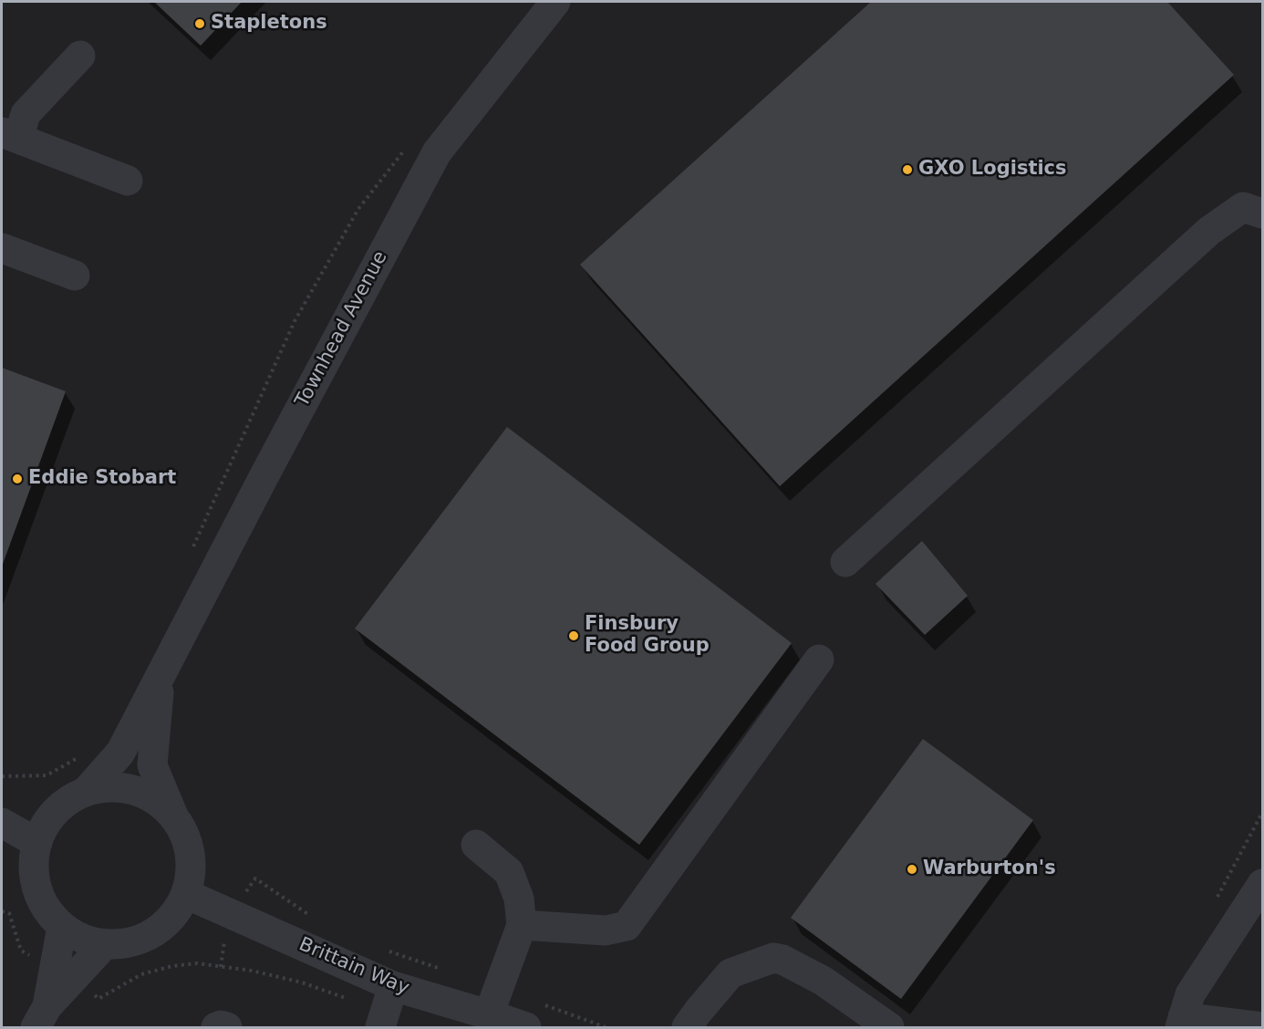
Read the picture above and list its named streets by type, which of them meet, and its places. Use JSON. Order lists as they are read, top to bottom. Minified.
{"streets":{"street":["Townhead Avenue","Brittain Way"]},"crossings":[["Townhead Avenue","Brittain Way"]],"places":["Stapletons","GXO Logistics","Eddie Stobart","Finsbury Food Group","Warburton's"]}
